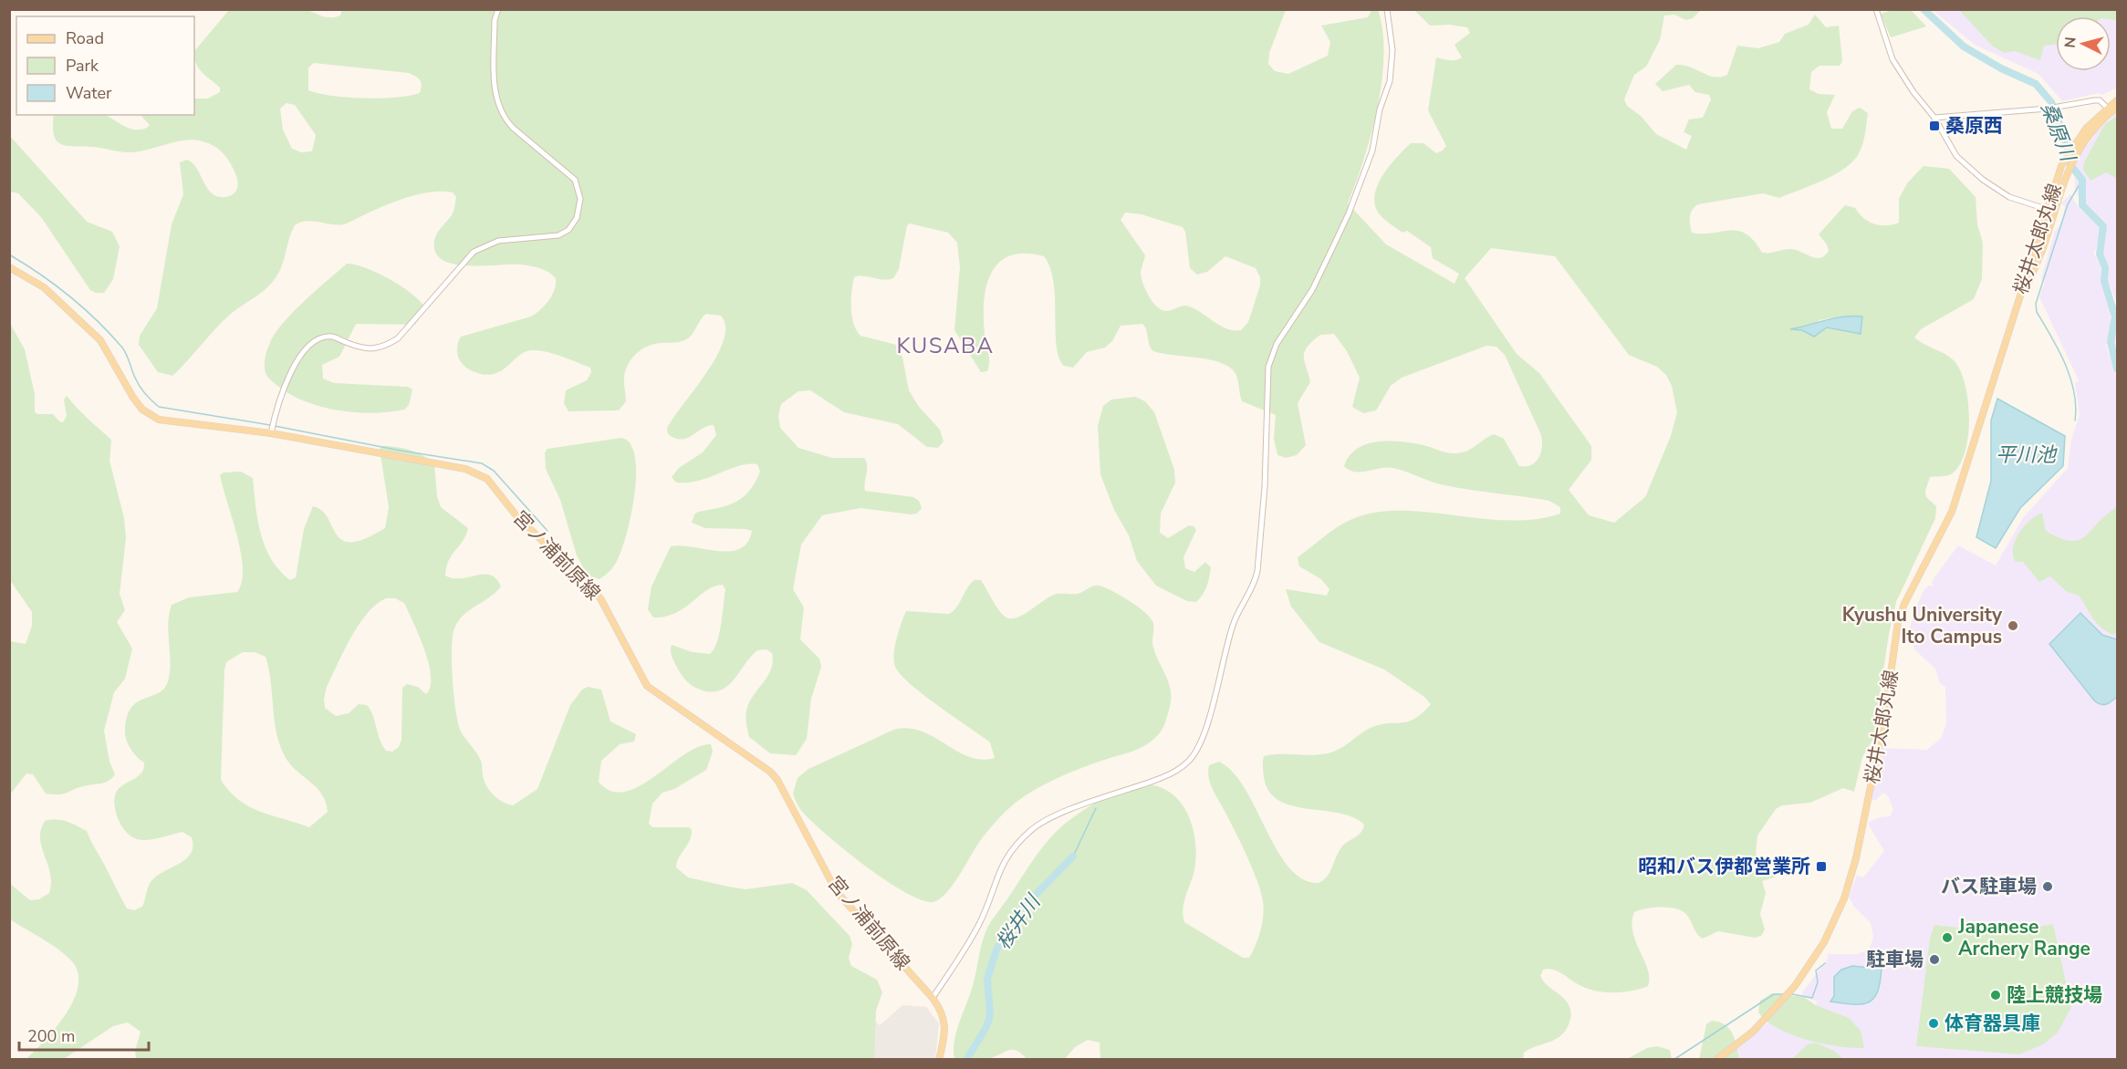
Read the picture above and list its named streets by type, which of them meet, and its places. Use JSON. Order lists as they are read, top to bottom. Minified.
{"streets":{"main road":["桜井太郎丸線","宮ノ浦前原線"]},"districts":["KUSABA"],"water":["桑原川","平川池","桜井川"],"places":{"transit":["桑原西","昭和バス伊都営業所"],"other":["Kyushu University Ito Campus","バス駐車場","Japanese Archery Range","駐車場","陸上競技場","体育器具庫"]},"legend":["Road","Park","Water"],"scale_bar":"200 m","north":"left"}
